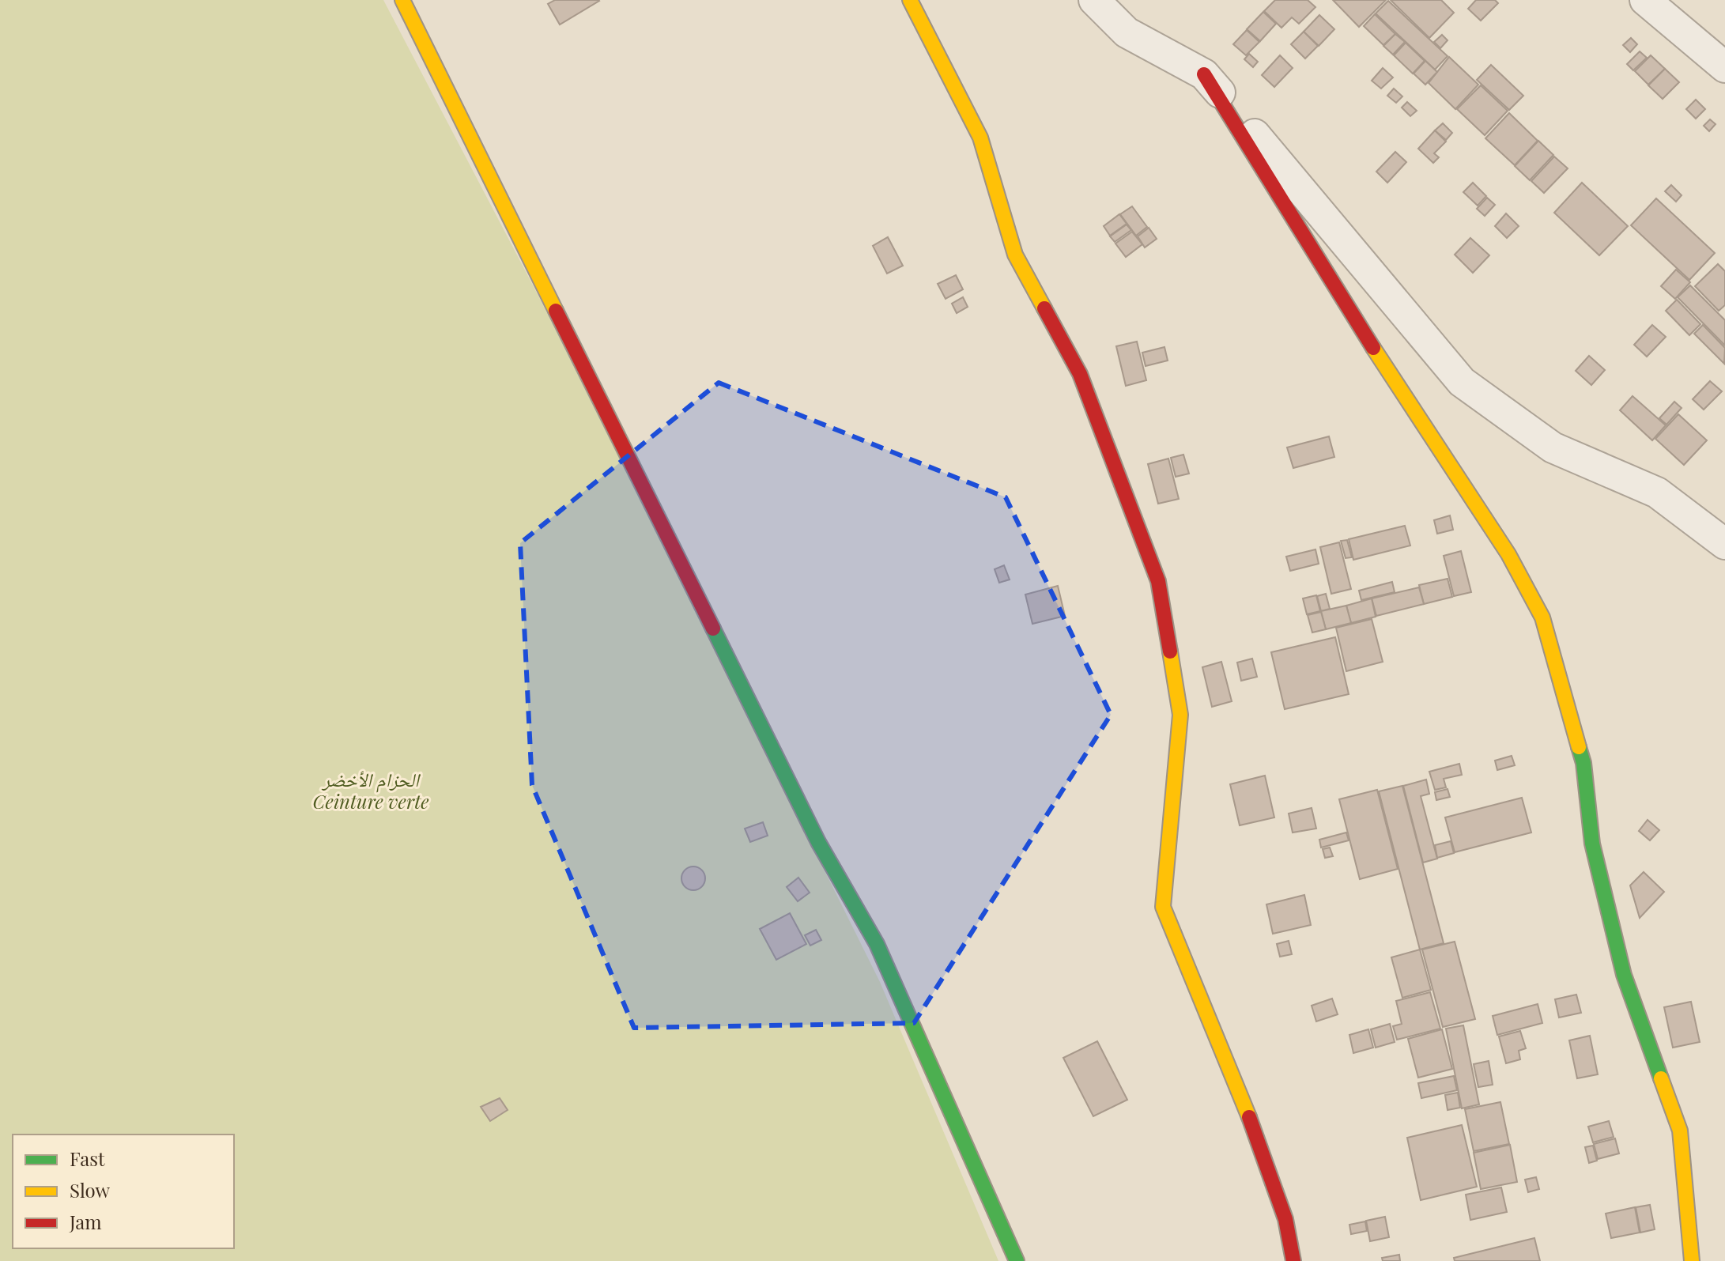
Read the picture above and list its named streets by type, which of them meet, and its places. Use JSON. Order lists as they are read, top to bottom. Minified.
{"parks":["الحزام الأخضر Ceinture verte"],"legend":["Fast","Slow","Jam"]}
